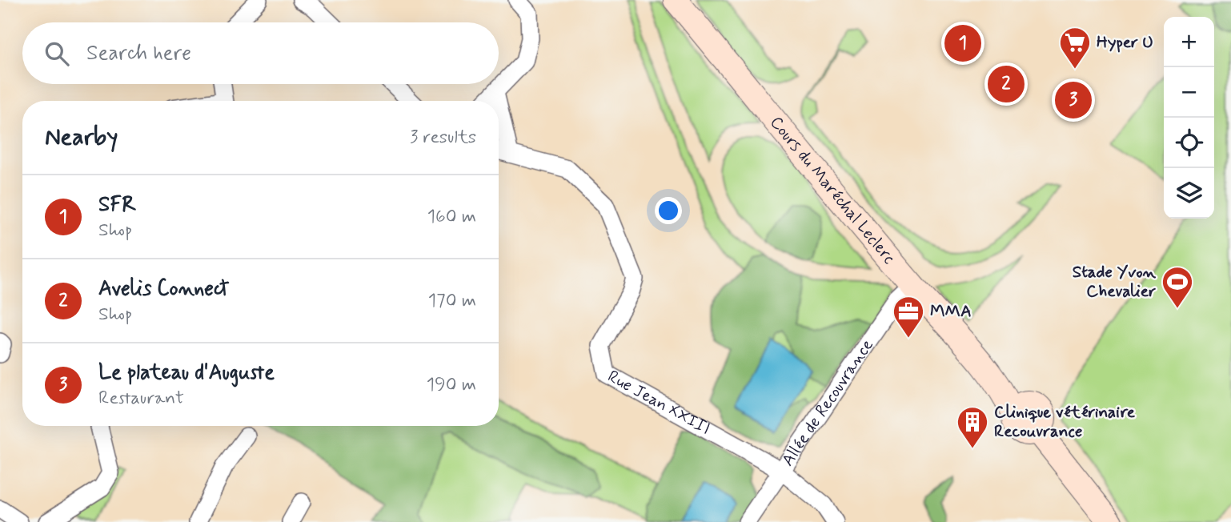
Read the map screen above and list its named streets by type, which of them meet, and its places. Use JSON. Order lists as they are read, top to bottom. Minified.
{"streets":{"main road":["Cours du Maréchal Leclerc"],"street":["Rue Jean XXIII","Allée de Recouvrance"]},"crossings":[["Cours du Maréchal Leclerc","Allée de Recouvrance"],["Rue Jean XXIII","Allée de Recouvrance"]],"places":{"supermarket":["Hyper U"],"sports":["Stade Yvon Chevalier"],"office":["MMA"],"building":["Clinique vétérinaire Recouvrance"]},"page":{"map_buttons":["+","−"],"pins":["1","2","3"],"search":"Search here","heading":["Nearby","3 results"],"list":[{"mark":"1","name":"SFR","note":"Shop","value":"160 m"},{"mark":"2","name":"Avelis Connect","note":"Shop","value":"170 m"},{"mark":"3","name":"Le plateau d'Auguste","note":"Restaurant","value":"190 m"}]}}
